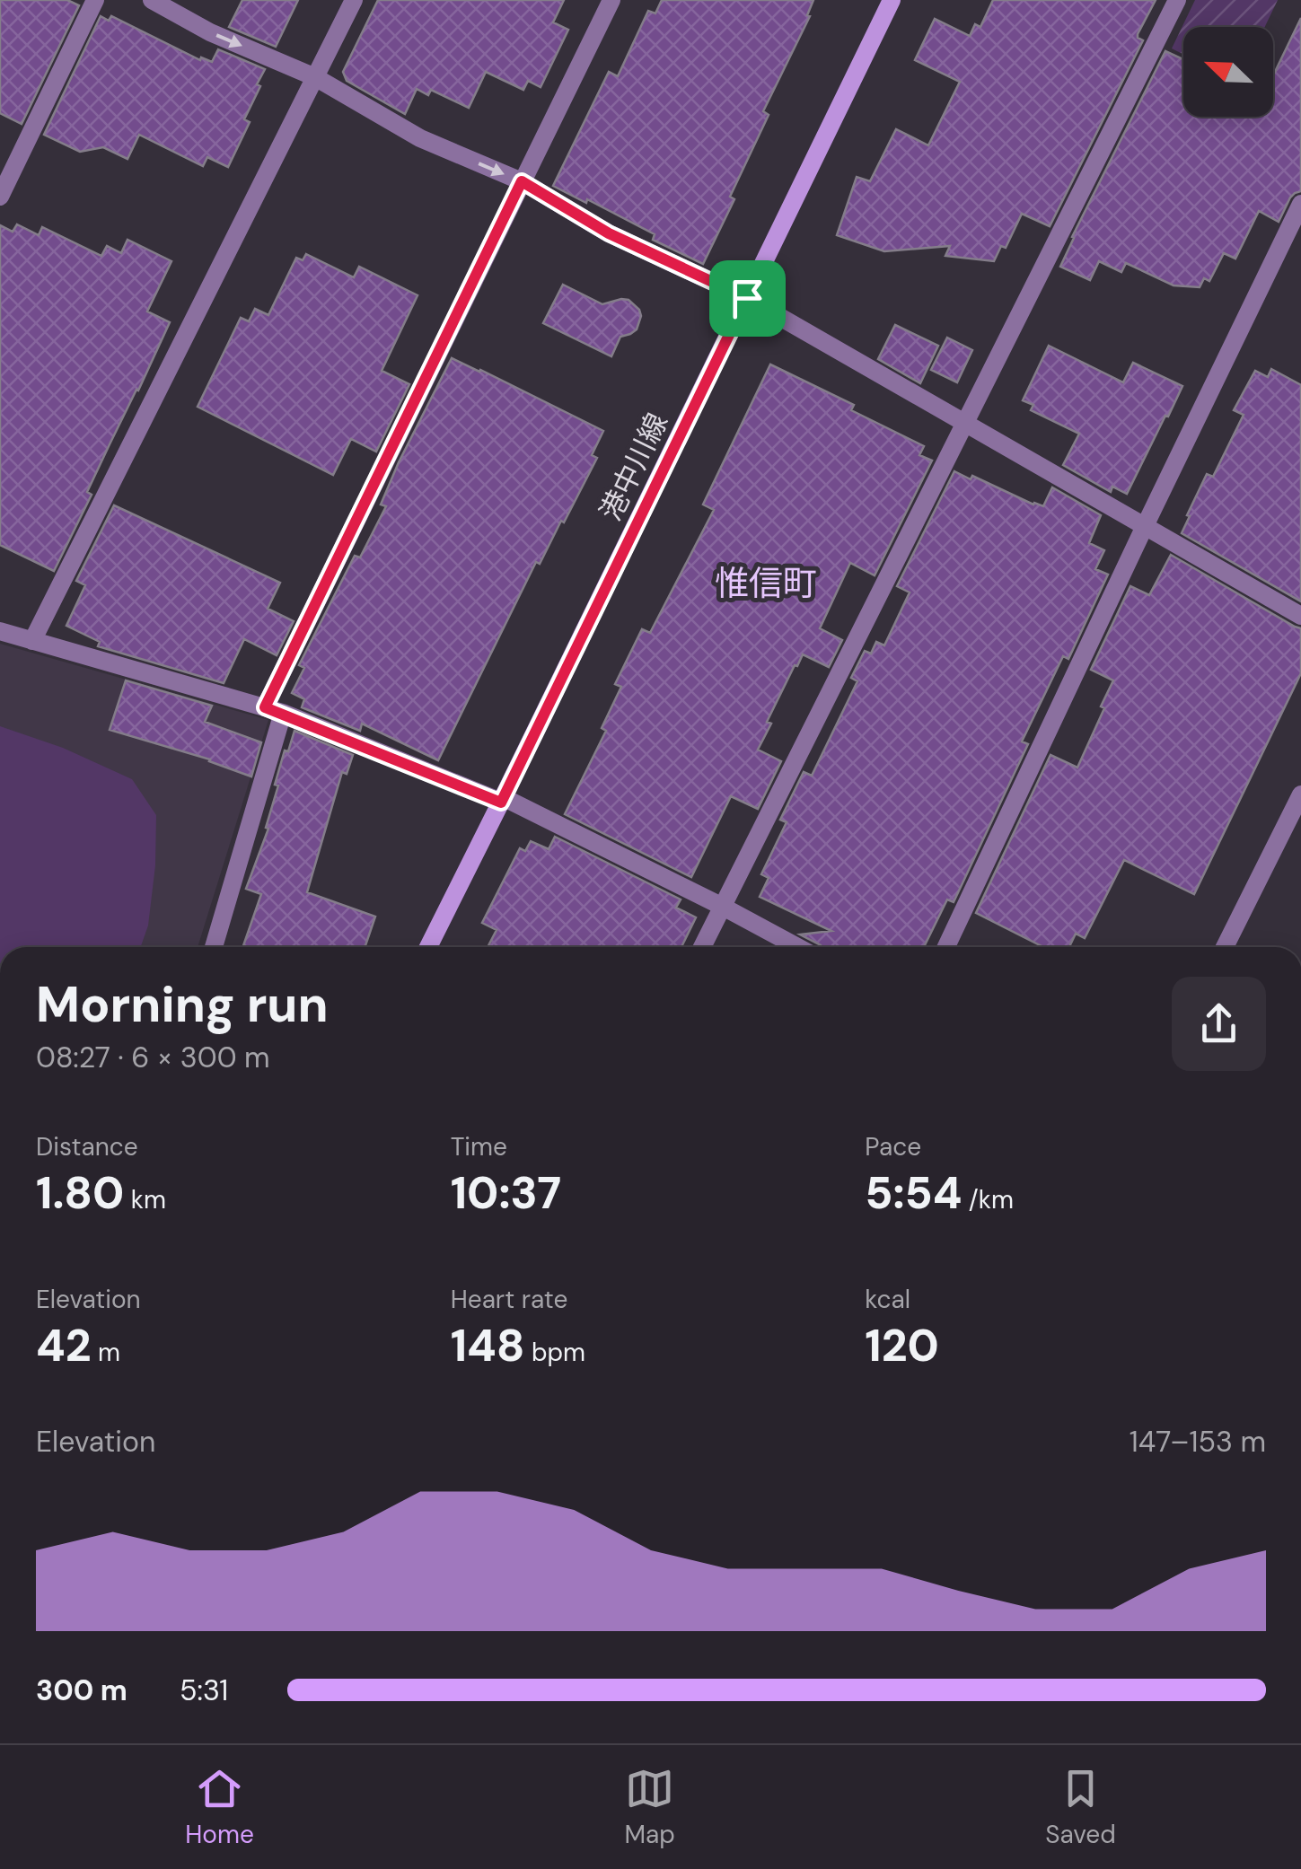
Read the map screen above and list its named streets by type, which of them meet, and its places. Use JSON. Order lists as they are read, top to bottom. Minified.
{"streets":{"main road":["港中川線"]},"districts":["惟信町"],"north":"top left","page":{"heading":["Morning run","08:27 · 6 × 300 m"],"stats":[["Distance","1.80 km"],["Time","10:37"],["Pace","5:54 /km"],["Elevation","42 m"],["Heart rate","148 bpm"],["kcal","120"]],"chart":["Elevation","147–153 m"],"list":[{"name":"300 m","note":"5:31"}],"tabs":["Home","Map","Saved"]}}
